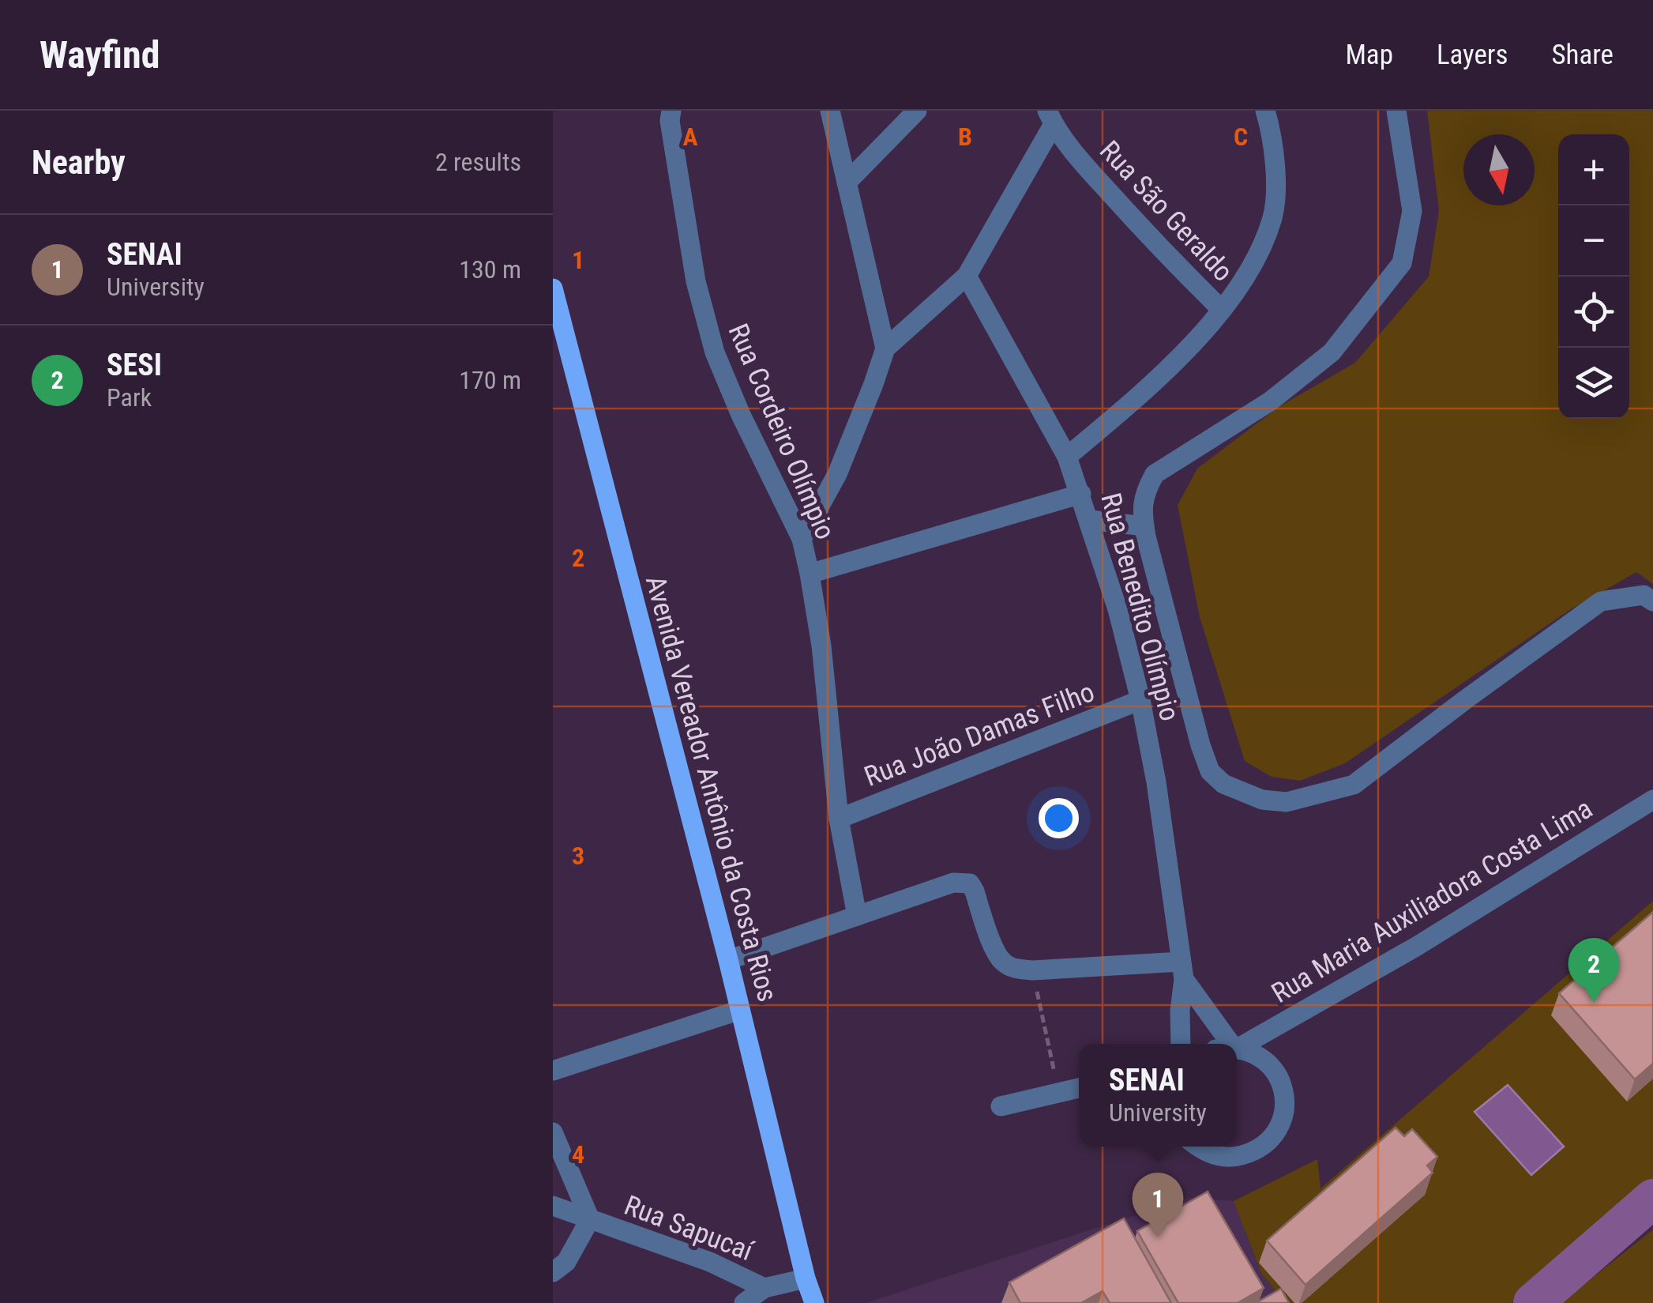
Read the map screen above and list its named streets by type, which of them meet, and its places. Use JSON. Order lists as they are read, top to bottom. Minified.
{"streets":{"main road":["Avenida Vereador Antônio da Costa Rios"],"street":["Rua São Geraldo","Rua Cordeiro Olímpio","Rua Benedito Olímpio","Rua João Damas Filho","Rua Maria Auxiliadora Costa Lima","Rua Sapucaí"]},"crossings":[["Rua Cordeiro Olímpio","Rua João Damas Filho"],["Rua Benedito Olímpio","Rua João Damas Filho"],["Avenida Vereador Antônio da Costa Rios","Rua Sapucaí"]],"north":"bottom","page":{"header":"Wayfind","nav":["Map","Layers","Share"],"heading":["Nearby","2 results"],"map_buttons":["+","−"],"list":[{"mark":"1","name":"SENAI","note":"University","value":"130 m"},{"mark":"2","name":"SESI","note":"Park","value":"170 m"}],"pins":["2","1"],"popup":["SENAI","University"]},"grid":{"columns":["A","B","C"],"rows":["1","2","3","4"]}}
